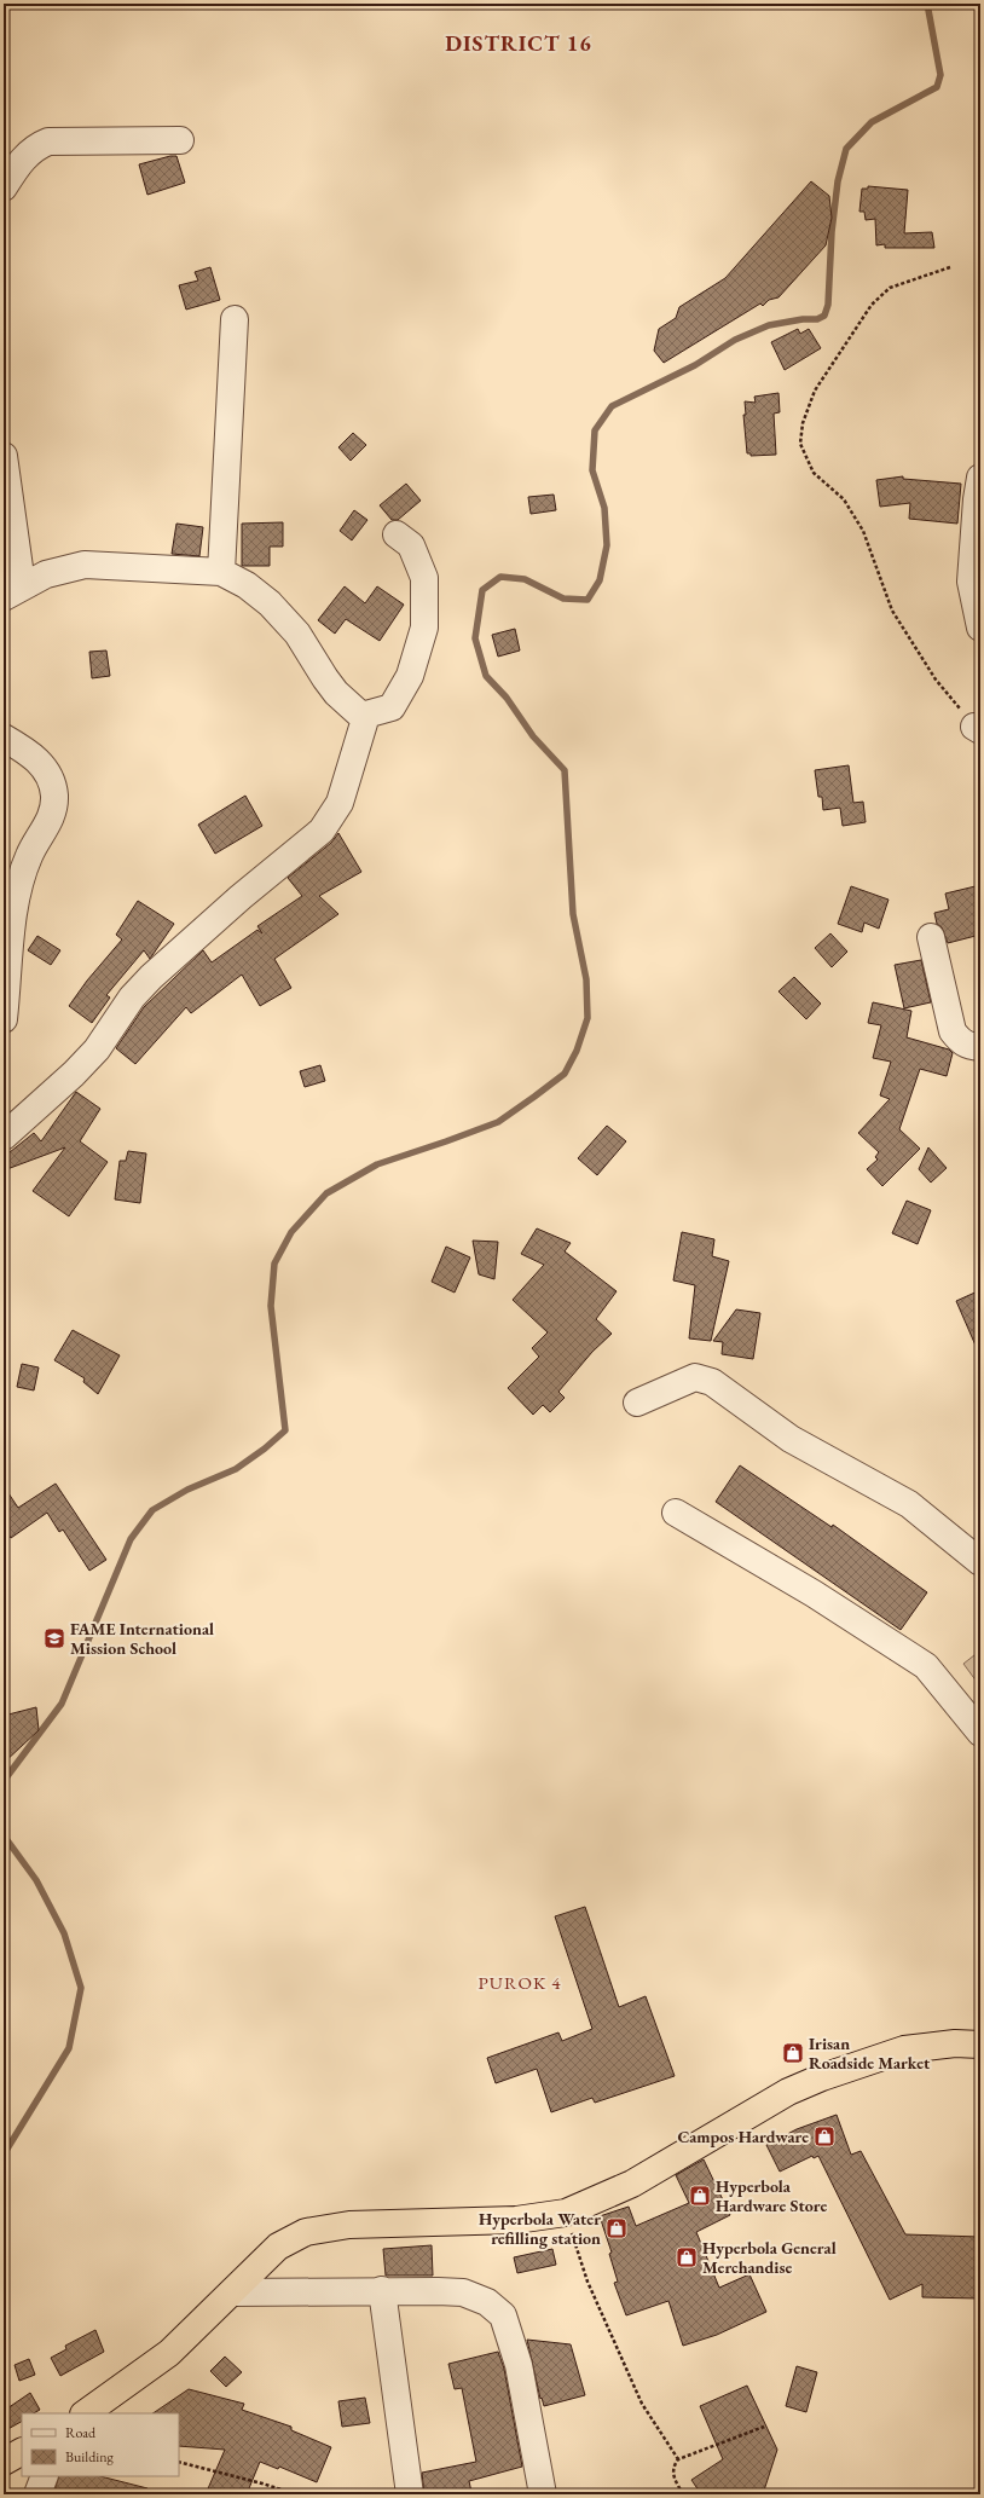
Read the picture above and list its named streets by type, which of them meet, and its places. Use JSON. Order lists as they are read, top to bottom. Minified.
{"districts":["DISTRICT 16","PUROK 4"],"places":{"school or university":["FAME International Mission School"],"shop":["Irisan Roadside Market","Campos Hardware","Hyperbola Hardware Store","Hyperbola Water refilling station","Hyperbola General Merchandise"]},"legend":["Road","Building"]}
